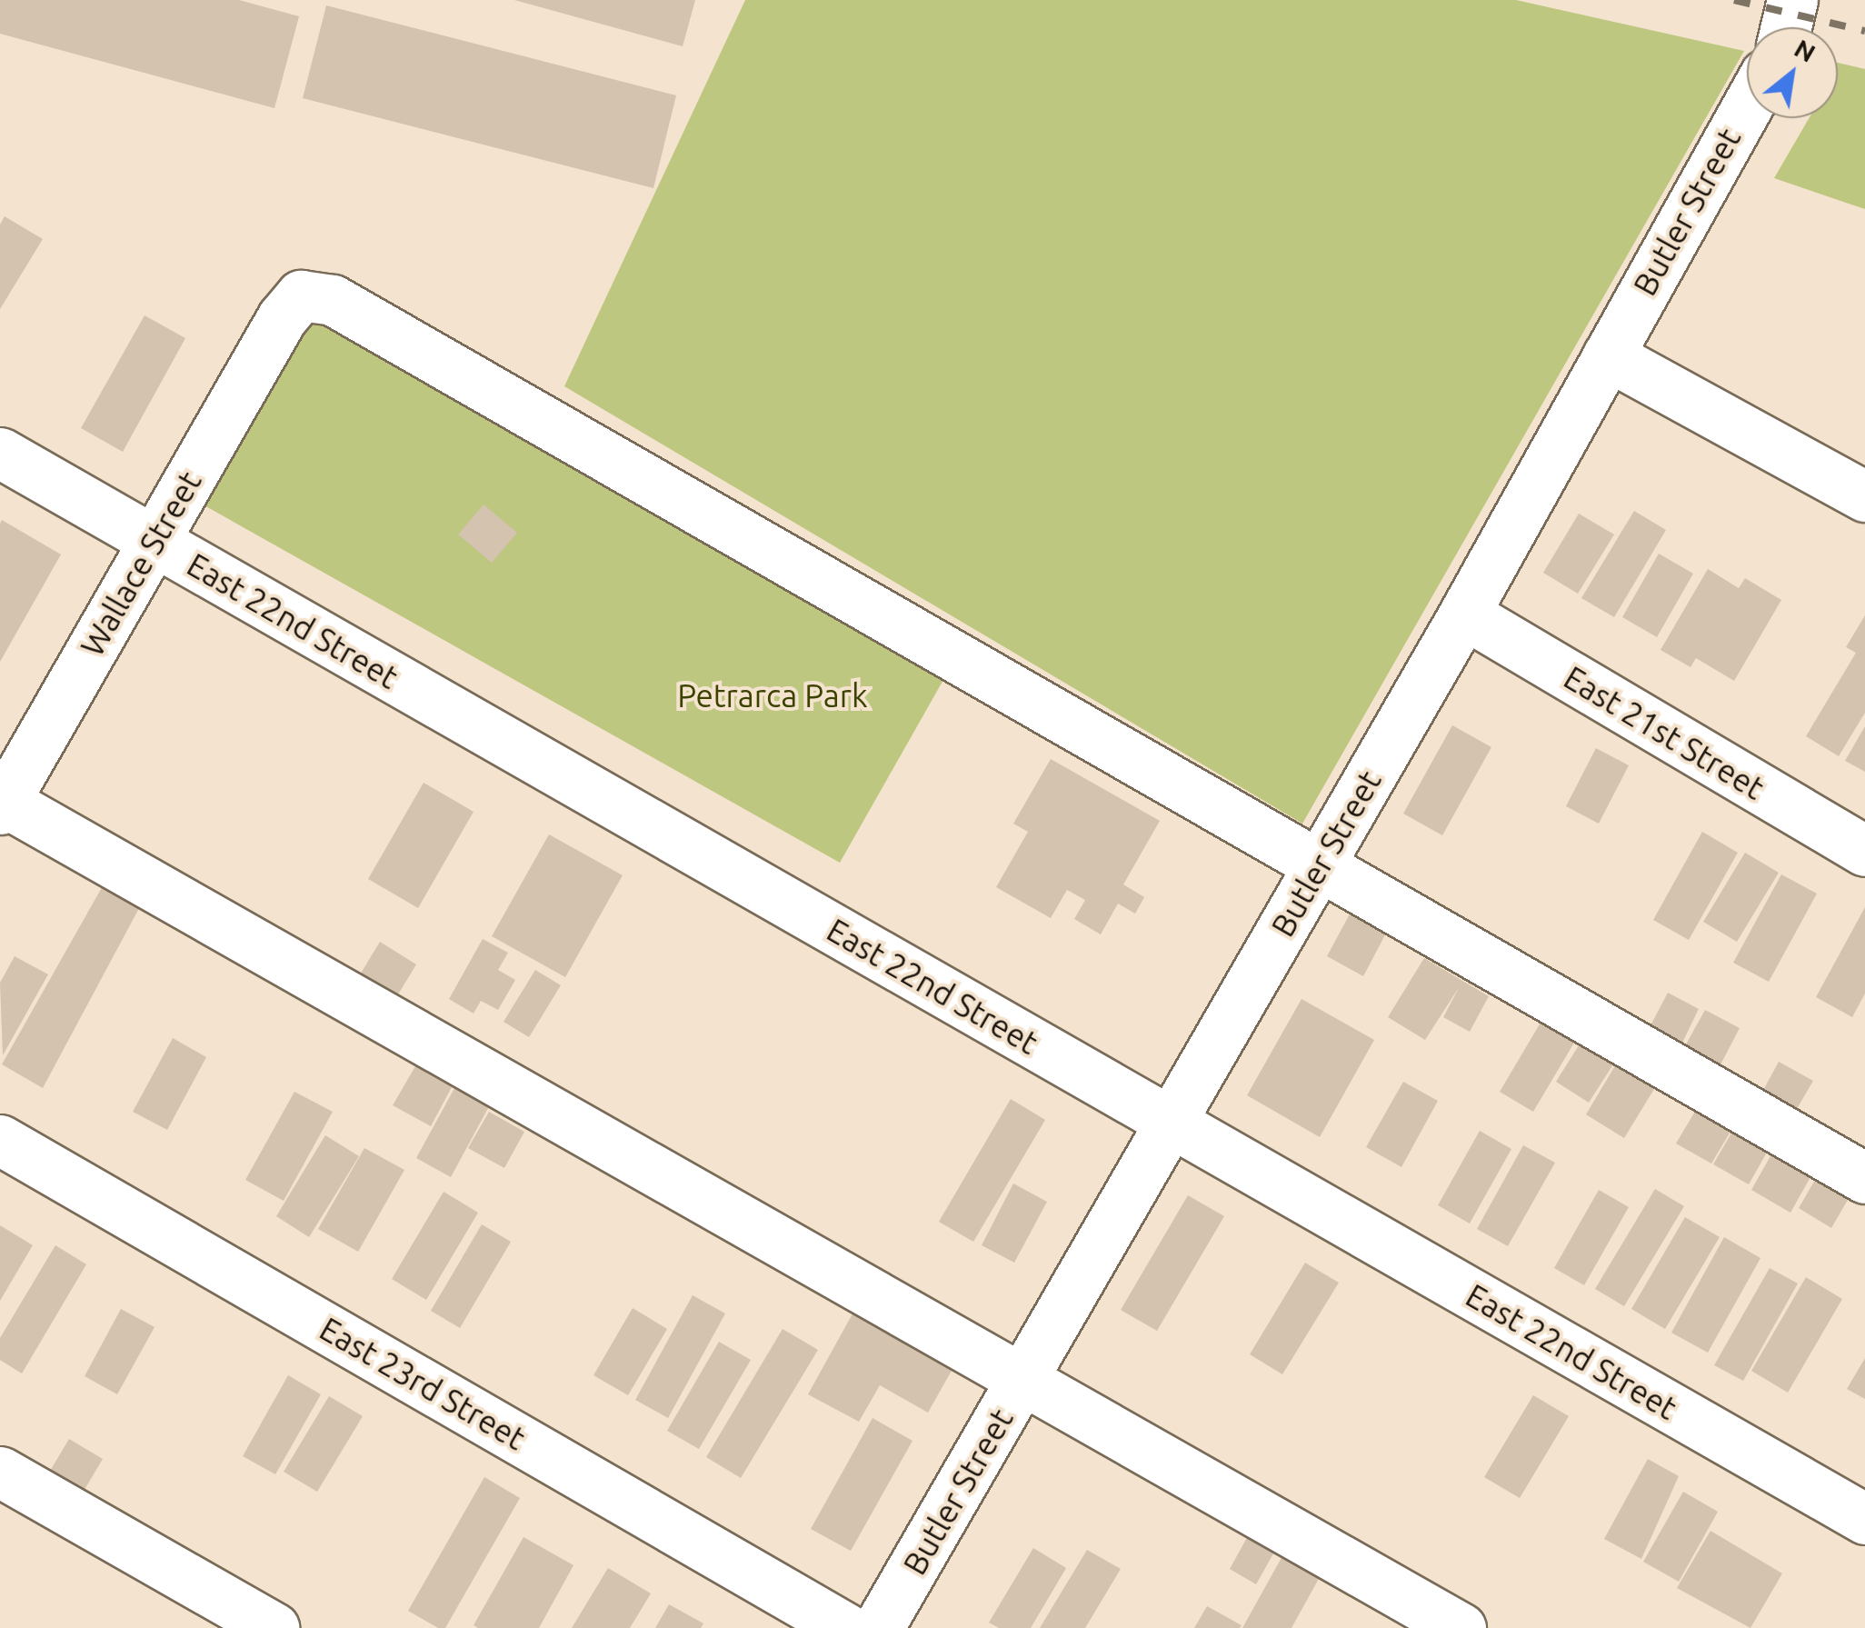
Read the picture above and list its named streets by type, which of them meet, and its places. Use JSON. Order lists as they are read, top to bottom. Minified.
{"streets":{"street":["Butler Street","Wallace Street","East 22nd Street","East 21st Street","East 23rd Street"]},"crossings":[["Butler Street","Wallace Street"],["Butler Street","East 22nd Street"],["Butler Street","East 21st Street"],["Wallace Street","East 22nd Street"]],"parks":["Petrarca Park"],"north":"top right"}
